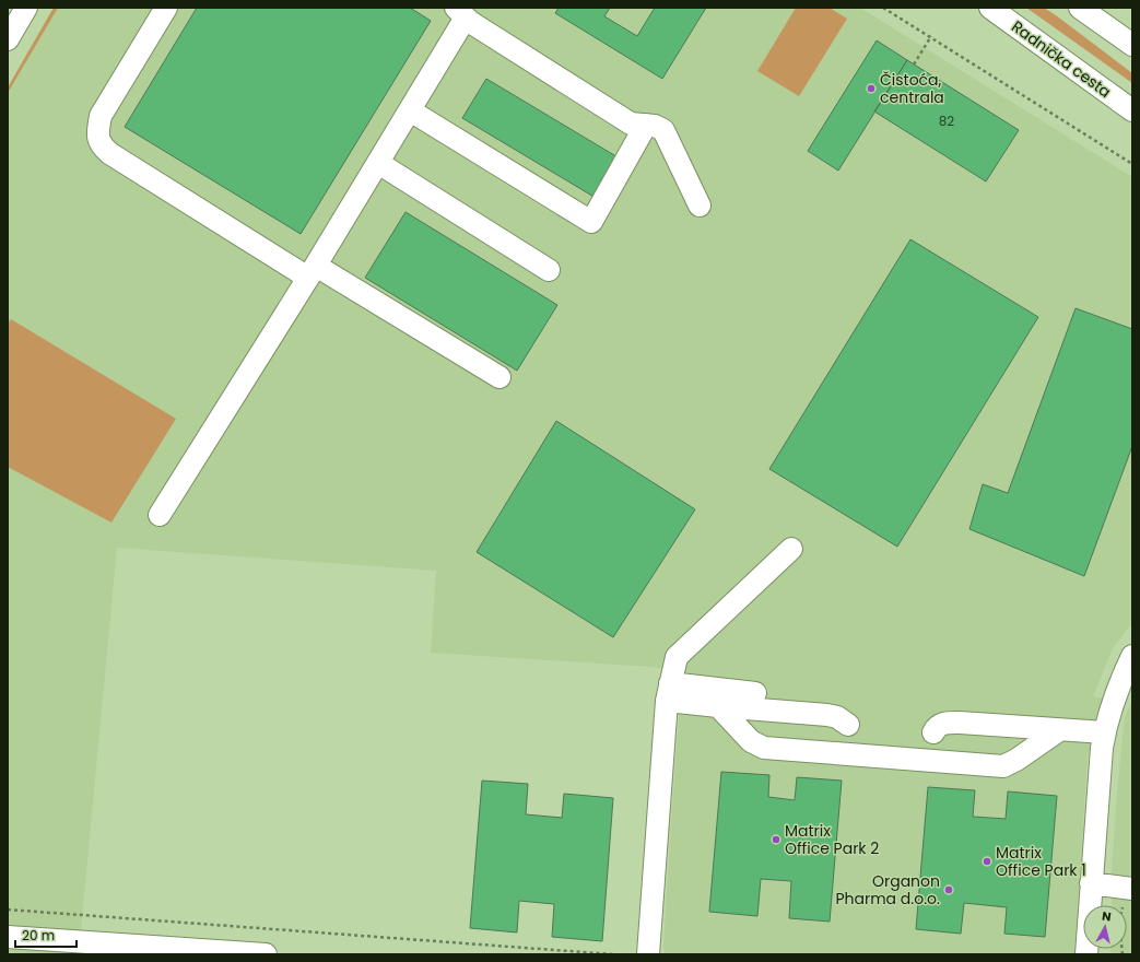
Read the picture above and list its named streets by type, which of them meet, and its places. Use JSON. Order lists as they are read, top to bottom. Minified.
{"streets":{"street":["Radnička cesta"]},"places":["Čistoća, centrala","Matrix Office Park 2","Matrix Office Park 1","Organon Pharma d.o.o."],"house_numbers":["82"],"scale_bar":"20 m","north":"top"}
